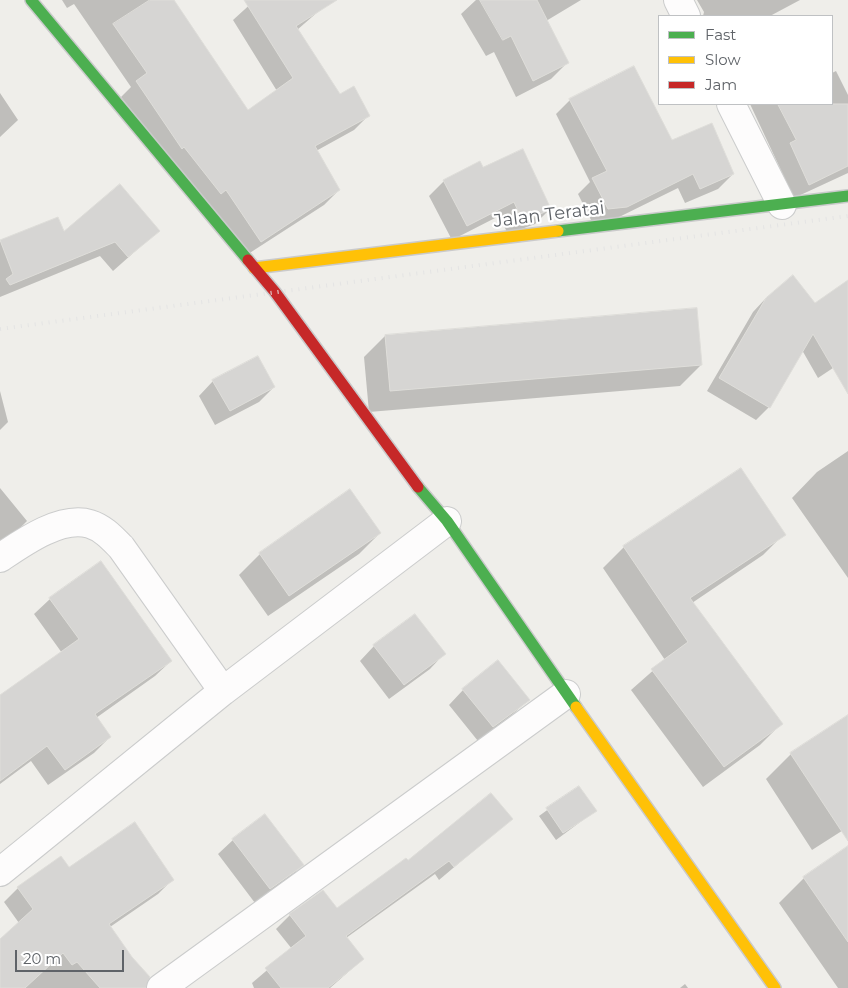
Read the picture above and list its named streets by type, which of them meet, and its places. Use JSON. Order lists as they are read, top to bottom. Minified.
{"streets":{"street":["Jalan Teratai"]},"legend":["Fast","Slow","Jam"],"scale_bar":"20 m"}
